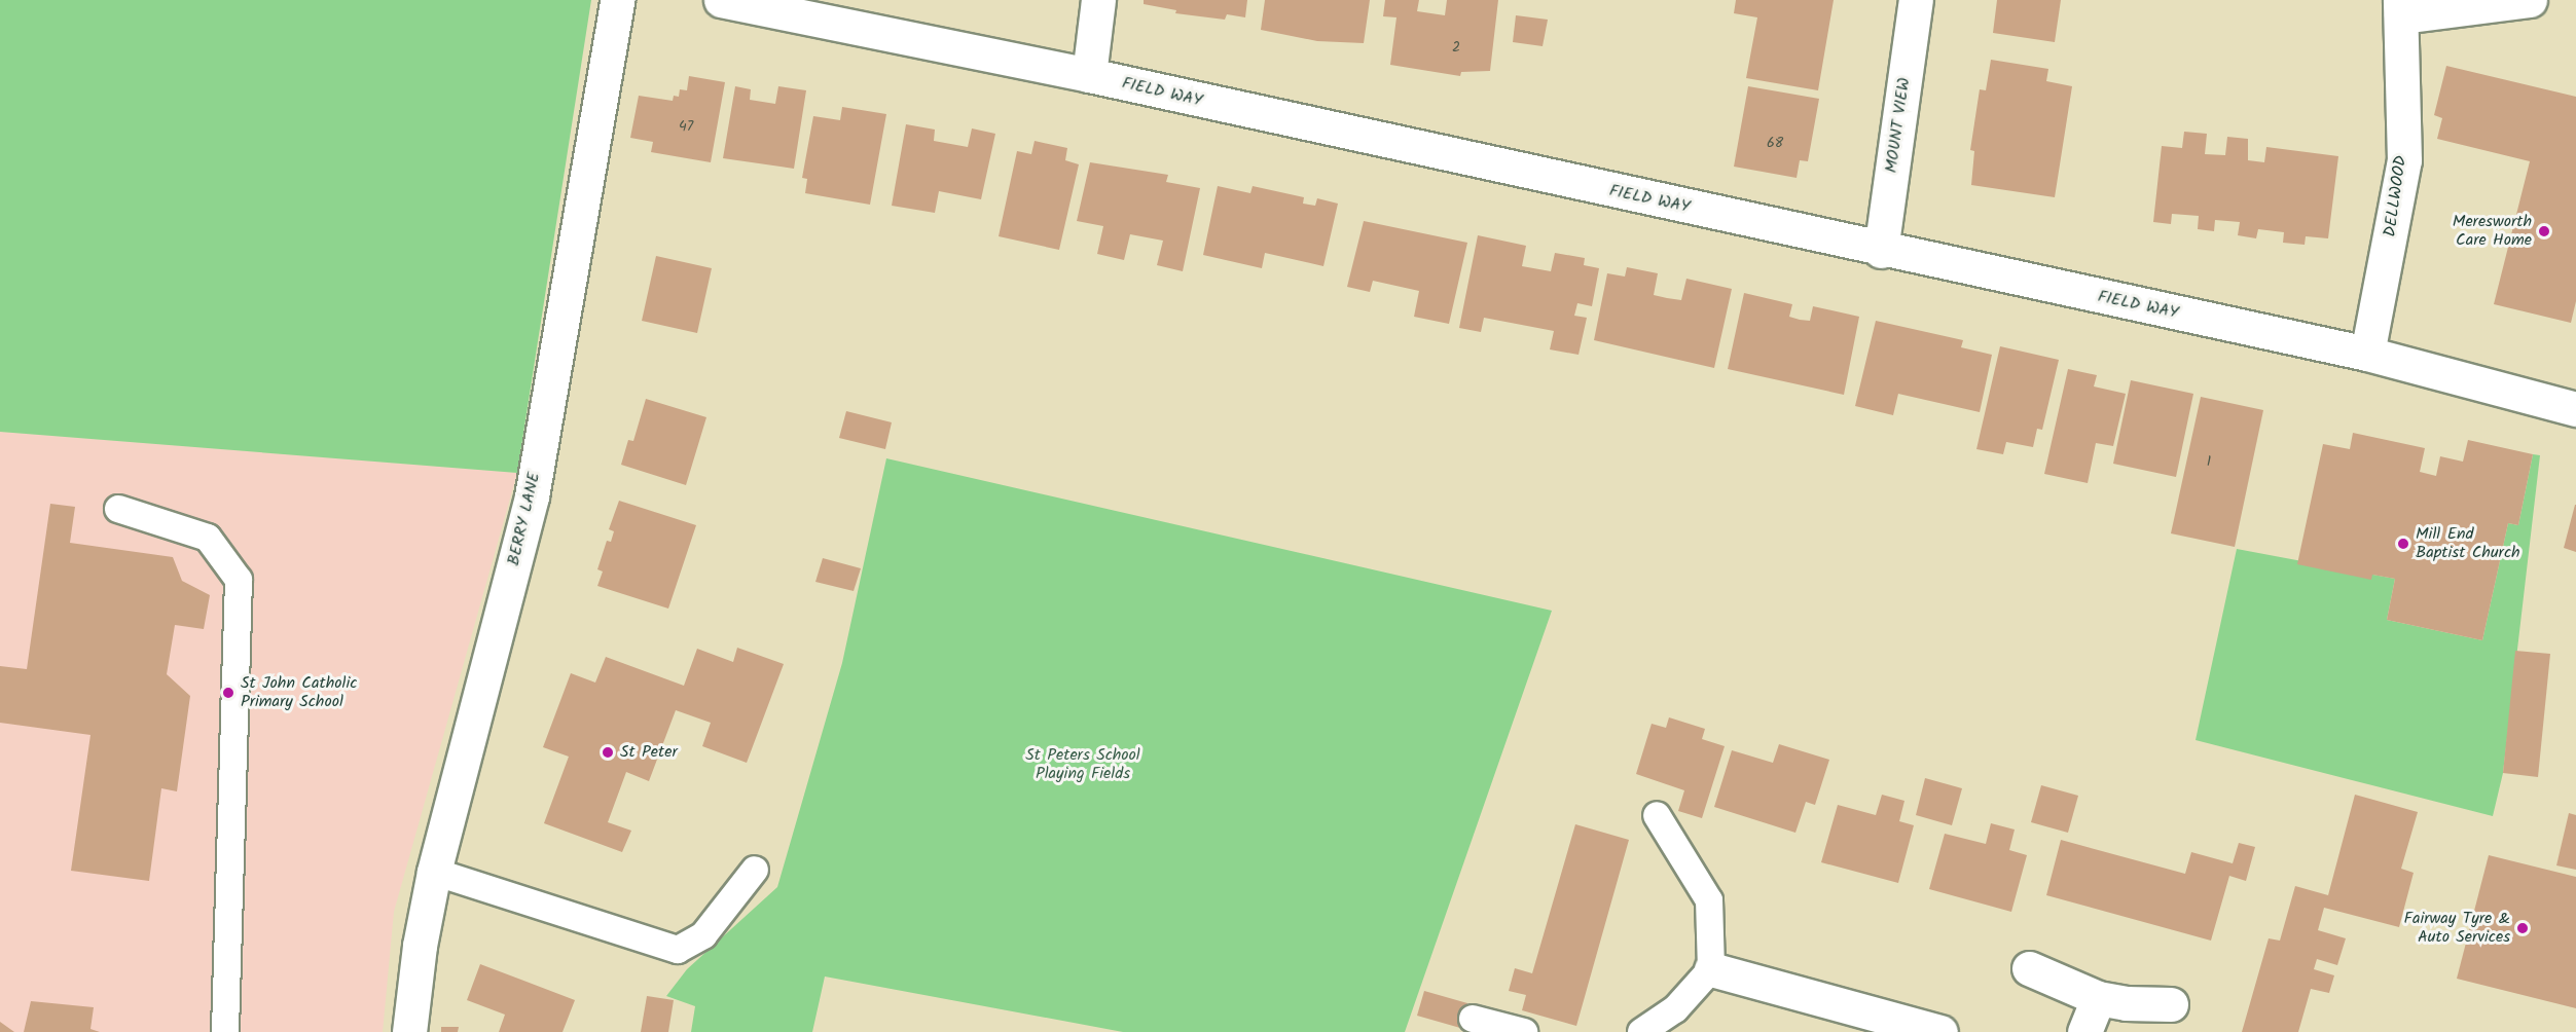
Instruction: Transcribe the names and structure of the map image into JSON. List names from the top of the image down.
{
  "streets": {
    "street": [
      "FIELD WAY",
      "MOUNT VIEW",
      "DELLWOOD",
      "BERRY LANE"
    ]
  },
  "crossings": [
    ["FIELD WAY", "MOUNT VIEW"],
    ["FIELD WAY", "DELLWOOD"]
  ],
  "parks": ["St Peters School Playing Fields"],
  "places": [
    "Meresworth Care Home",
    "Mill End Baptist Church",
    "St John Catholic Primary School",
    "St Peter",
    "Fairway Tyre & Auto Services"
  ],
  "house_numbers": [
    "2",
    "47",
    "68",
    "1"
  ]
}
